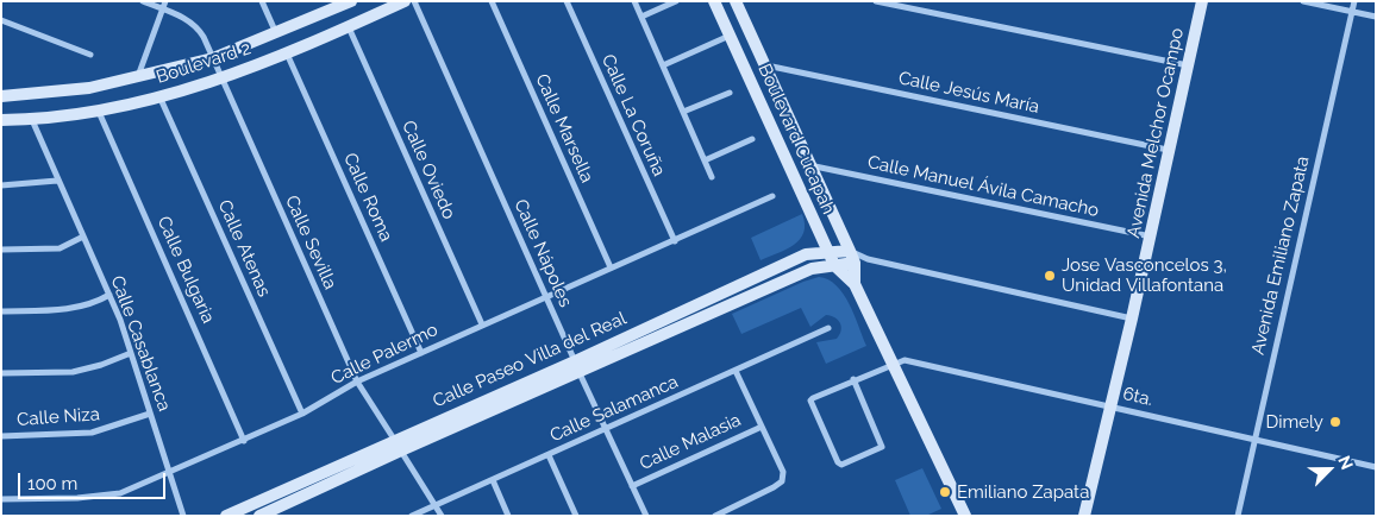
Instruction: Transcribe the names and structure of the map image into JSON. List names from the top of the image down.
{
  "streets": {
    "main road": [
      "Boulevard 2",
      "Avenida Melchor Ocampo",
      "Boulevard Cucapah",
      "Calle Paseo Villa del Real"
    ],
    "street": [
      "Calle Jesús María",
      "Calle La Coruña",
      "Calle Marsella",
      "Calle Oviedo",
      "Calle Manuel Ávila Camacho",
      "Calle Roma",
      "Calle Sevilla",
      "Calle Atenas",
      "Calle Nápoles",
      "Avenida Emiliano Zapata",
      "Calle Bulgaria",
      "Calle Casablanca",
      "Calle Palermo",
      "6ta.",
      "Calle Salamanca",
      "Calle Niza",
      "Calle Malasia"
    ]
  },
  "crossings": [
    ["Boulevard 2", "Calle Oviedo"],
    ["Boulevard 2", "Calle Roma"],
    ["Boulevard 2", "Calle Sevilla"],
    ["Boulevard 2", "Calle Atenas"],
    ["Boulevard 2", "Calle Bulgaria"],
    ["Boulevard 2", "Calle Casablanca"],
    ["Calle Jesús María", "Avenida Melchor Ocampo"],
    ["Calle Jesús María", "Boulevard Cucapah"],
    ["Calle La Coruña", "Calle Palermo"],
    ["Calle Marsella", "Calle Palermo"],
    ["Avenida Melchor Ocampo", "Calle Manuel Ávila Camacho"],
    ["Avenida Melchor Ocampo", "6ta."],
    ["Boulevard Cucapah", "Calle Manuel Ávila Camacho"],
    ["Boulevard Cucapah", "Calle Paseo Villa del Real"],
    ["Boulevard Cucapah", "6ta."],
    ["Calle Oviedo", "Calle Palermo"],
    ["Calle Roma", "Calle Palermo"],
    ["Calle Sevilla", "Calle Palermo"],
    ["Calle Sevilla", "Calle Paseo Villa del Real"],
    ["Calle Sevilla", "Calle Salamanca"],
    ["Calle Atenas", "Calle Palermo"],
    ["Calle Nápoles", "Calle Palermo"],
    ["Calle Nápoles", "Calle Paseo Villa del Real"],
    ["Calle Nápoles", "Calle Salamanca"],
    ["Calle Nápoles", "Calle Malasia"],
    ["Avenida Emiliano Zapata", "6ta."],
    ["Calle Bulgaria", "Calle Palermo"],
    ["Calle Casablanca", "Calle Palermo"],
    ["Calle Casablanca", "Calle Niza"]
  ],
  "places": ["Jose Vasconcelos 3, Unidad Villafontana", "Dimely", "Emiliano Zapata"],
  "scale_bar": "100 m",
  "north": "top right"
}
